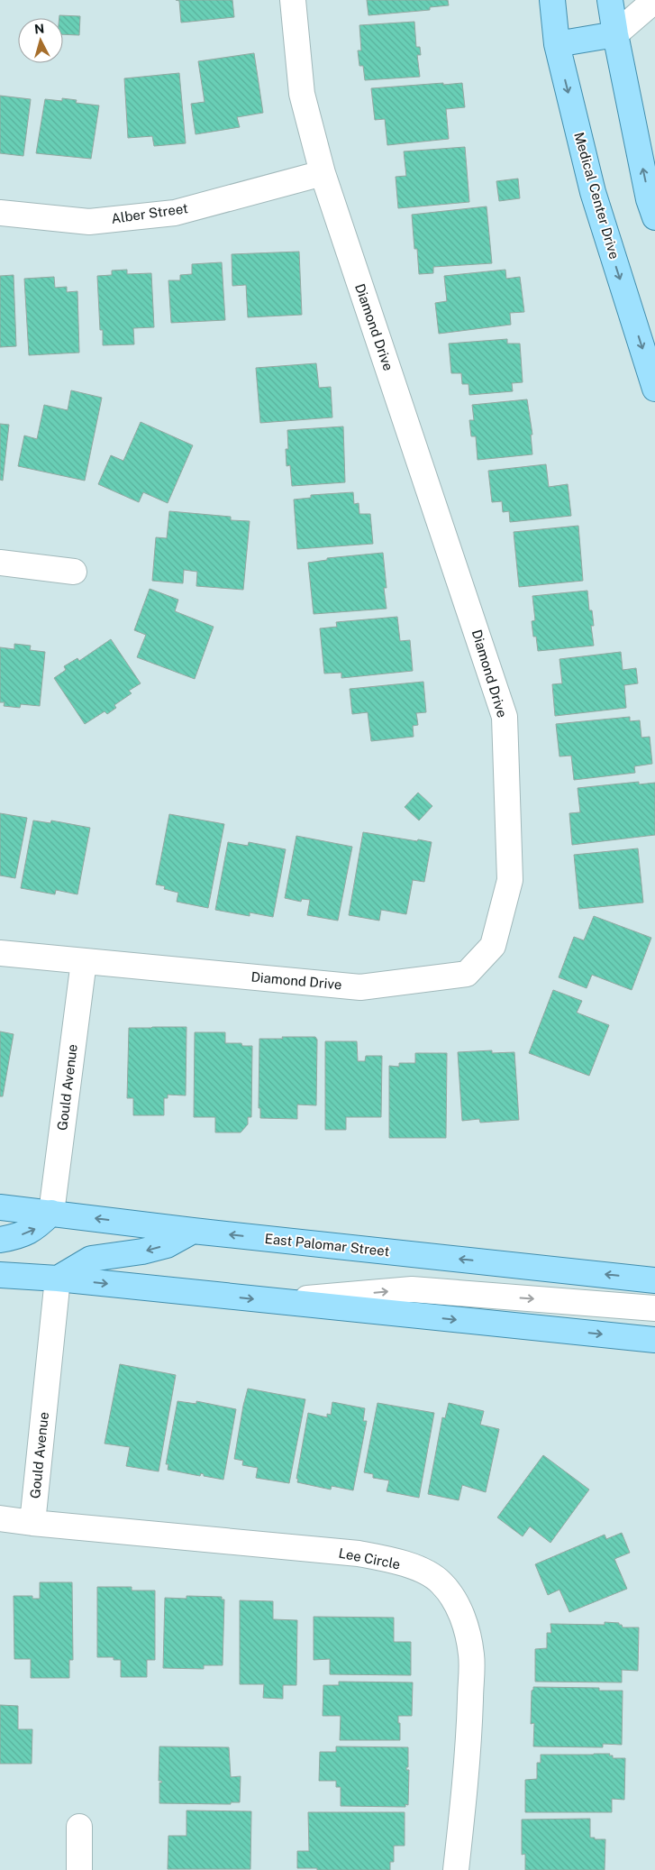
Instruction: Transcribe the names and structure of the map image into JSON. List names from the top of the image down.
{
  "streets": {
    "main road": ["Medical Center Drive", "East Palomar Street"],
    "street": [
      "Alber Street",
      "Diamond Drive",
      "Gould Avenue",
      "Lee Circle"
    ]
  },
  "crossings": [
    ["Alber Street", "Diamond Drive"],
    ["Diamond Drive", "Gould Avenue"],
    ["Gould Avenue", "East Palomar Street"],
    ["Gould Avenue", "Lee Circle"]
  ],
  "north": "top"
}
